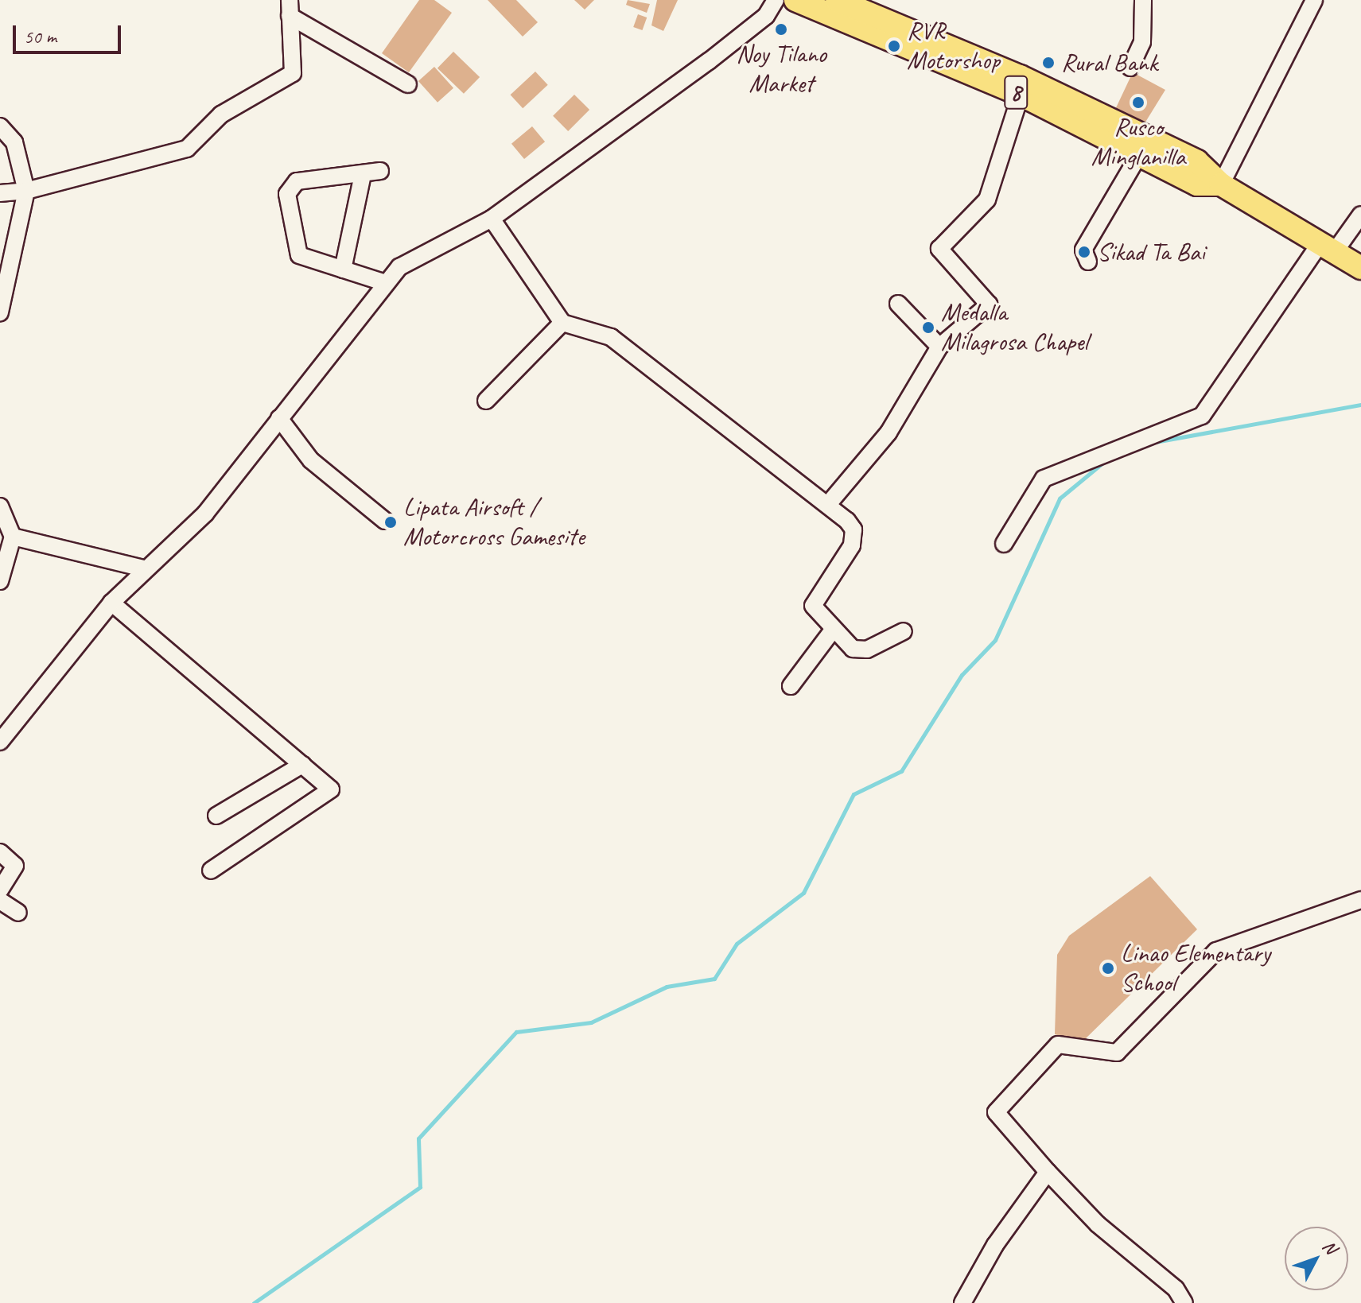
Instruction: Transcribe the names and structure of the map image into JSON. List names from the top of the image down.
{
  "streets": {
    "highway": ["8"]
  },
  "places": [
    "Noy Tilano Market",
    "RVR Motorshop",
    "Rural Bank",
    "Rusco Minglanilla",
    "Sikad Ta Bai",
    "Medalla Milagrosa Chapel",
    "Lipata Airsoft / Motorcross Gamesite",
    "Linao Elementary School"
  ],
  "scale_bar": "50 m",
  "north": "top right"
}
